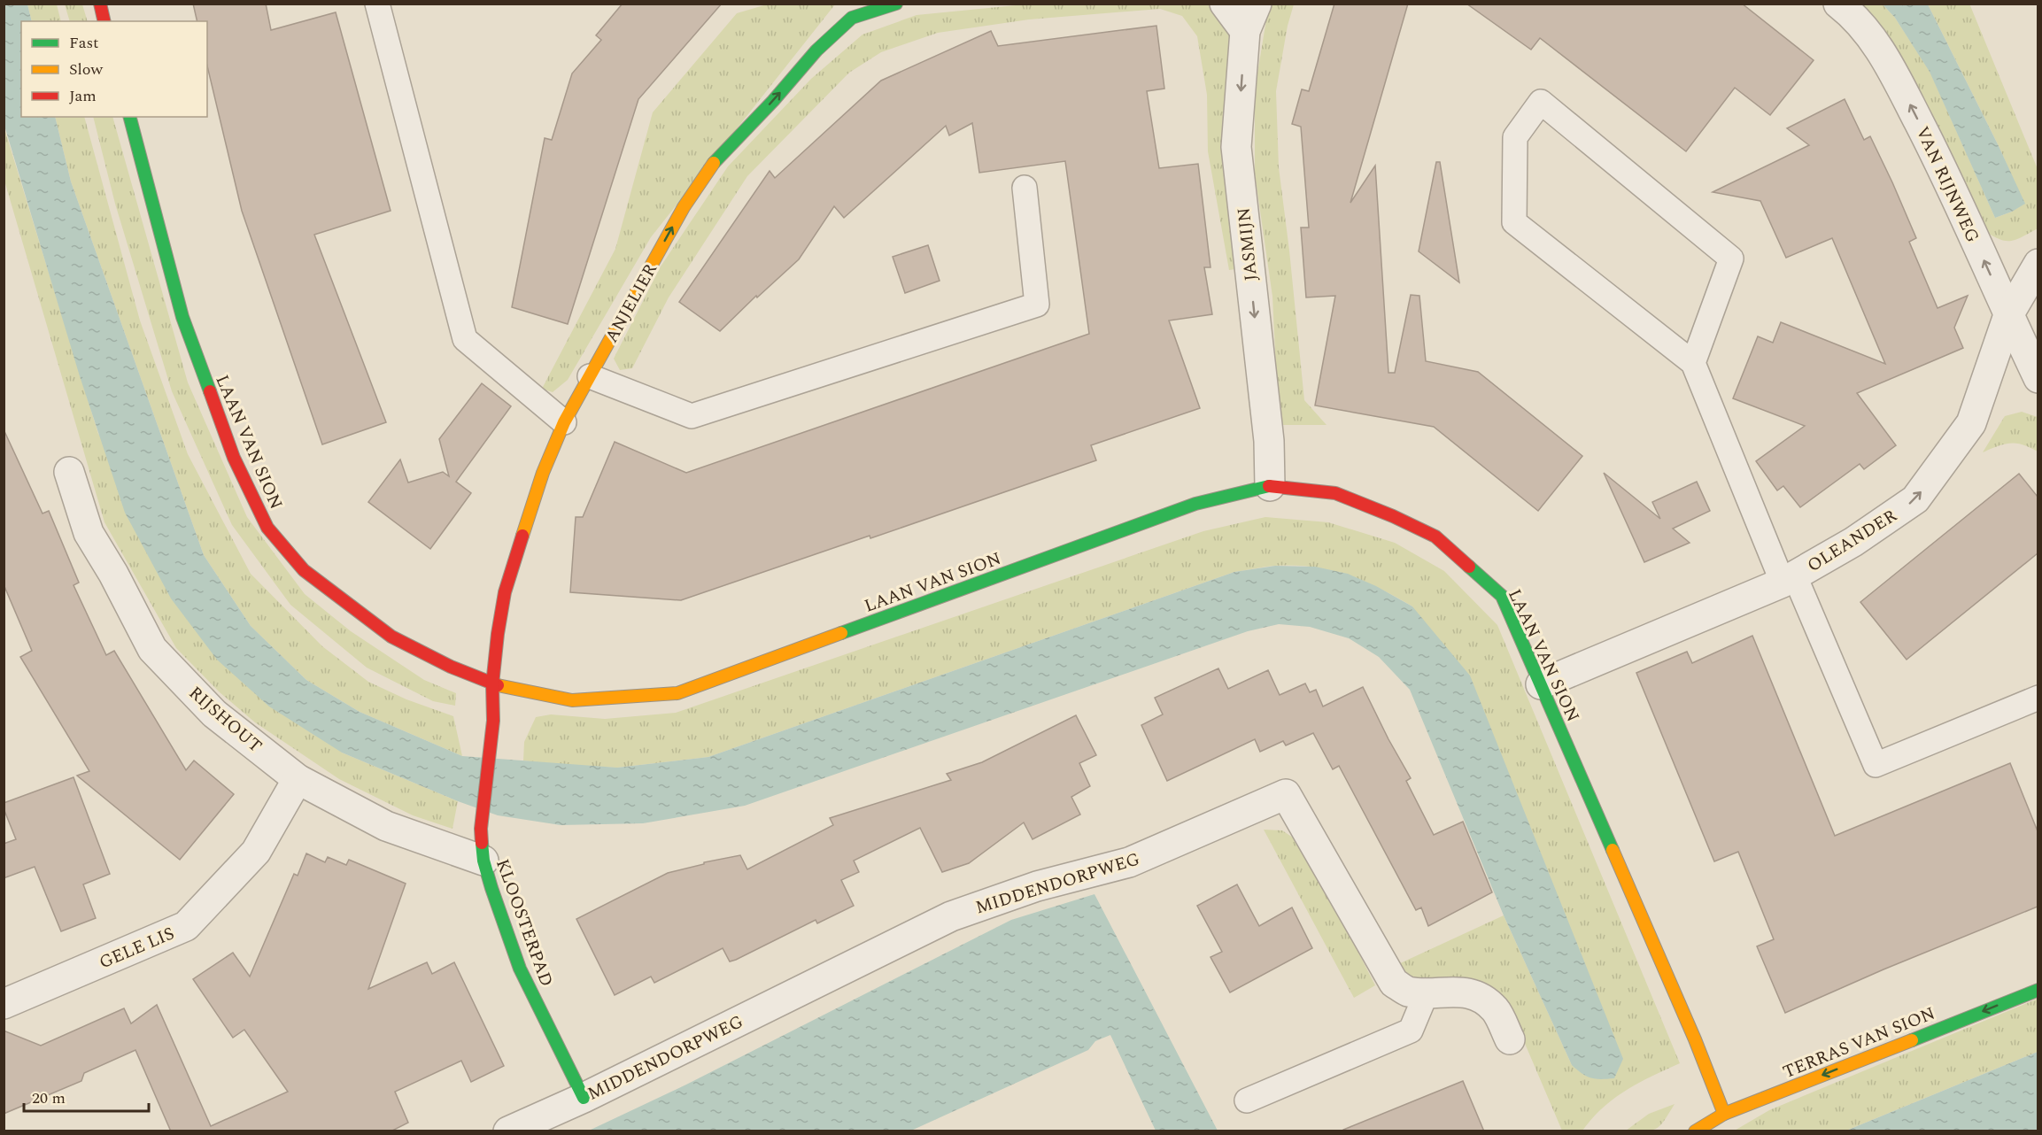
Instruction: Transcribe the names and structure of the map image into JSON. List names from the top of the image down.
{
  "streets": {
    "street": [
      "VAN RIJNWEG",
      "JASMIJN",
      "ANJELIER",
      "LAAN VAN SION",
      "OLEANDER",
      "RIJSHOUT",
      "MIDDENDORPWEG",
      "KLOOSTERPAD",
      "GELE LIS",
      "TERRAS VAN SION"
    ]
  },
  "crossings": [
    ["VAN RIJNWEG", "OLEANDER"],
    ["JASMIJN", "LAAN VAN SION"],
    ["ANJELIER", "LAAN VAN SION"],
    ["ANJELIER", "KLOOSTERPAD"],
    ["LAAN VAN SION", "OLEANDER"],
    ["LAAN VAN SION", "KLOOSTERPAD"],
    ["LAAN VAN SION", "TERRAS VAN SION"],
    ["RIJSHOUT", "KLOOSTERPAD"],
    ["RIJSHOUT", "GELE LIS"],
    ["MIDDENDORPWEG", "KLOOSTERPAD"]
  ],
  "one_way": [
    "VAN RIJNWEG",
    "JASMIJN",
    "ANJELIER",
    "OLEANDER",
    "TERRAS VAN SION"
  ],
  "legend": ["Fast", "Slow", "Jam"],
  "scale_bar": "20 m"
}
